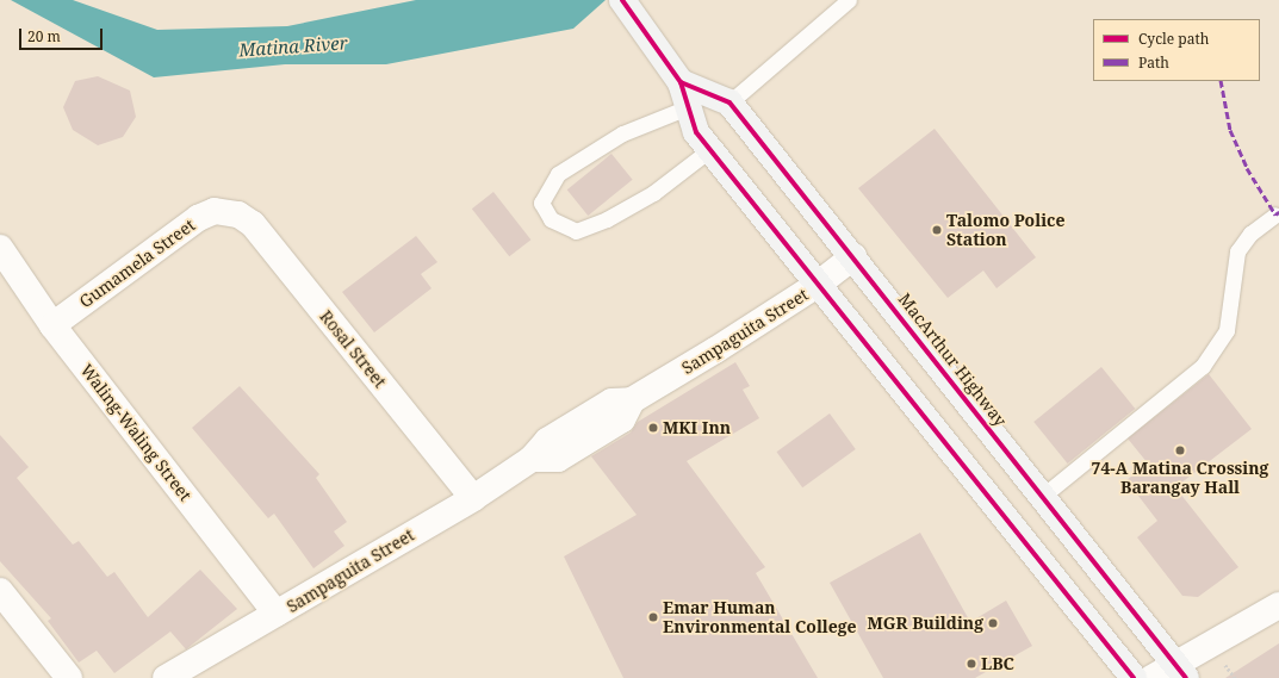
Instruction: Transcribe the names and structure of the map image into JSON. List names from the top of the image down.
{
  "streets": {
    "main road": ["MacArthur Highway"],
    "street": [
      "Gumamela Street",
      "Sampaguita Street",
      "Rosal Street",
      "Waling-Waling Street"
    ]
  },
  "crossings": [
    ["Gumamela Street", "Rosal Street"],
    ["Gumamela Street", "Waling-Waling Street"],
    ["Sampaguita Street", "Rosal Street"],
    ["Sampaguita Street", "MacArthur Highway"],
    ["Sampaguita Street", "Waling-Waling Street"]
  ],
  "water": ["Matina River"],
  "places": [
    "Talomo Police Station",
    "MKI Inn",
    "74-A Matina Crossing Barangay Hall",
    "Emar Human Environmental College",
    "MGR Building",
    "LBC"
  ],
  "legend": ["Cycle path", "Path"],
  "scale_bar": "20 m"
}
